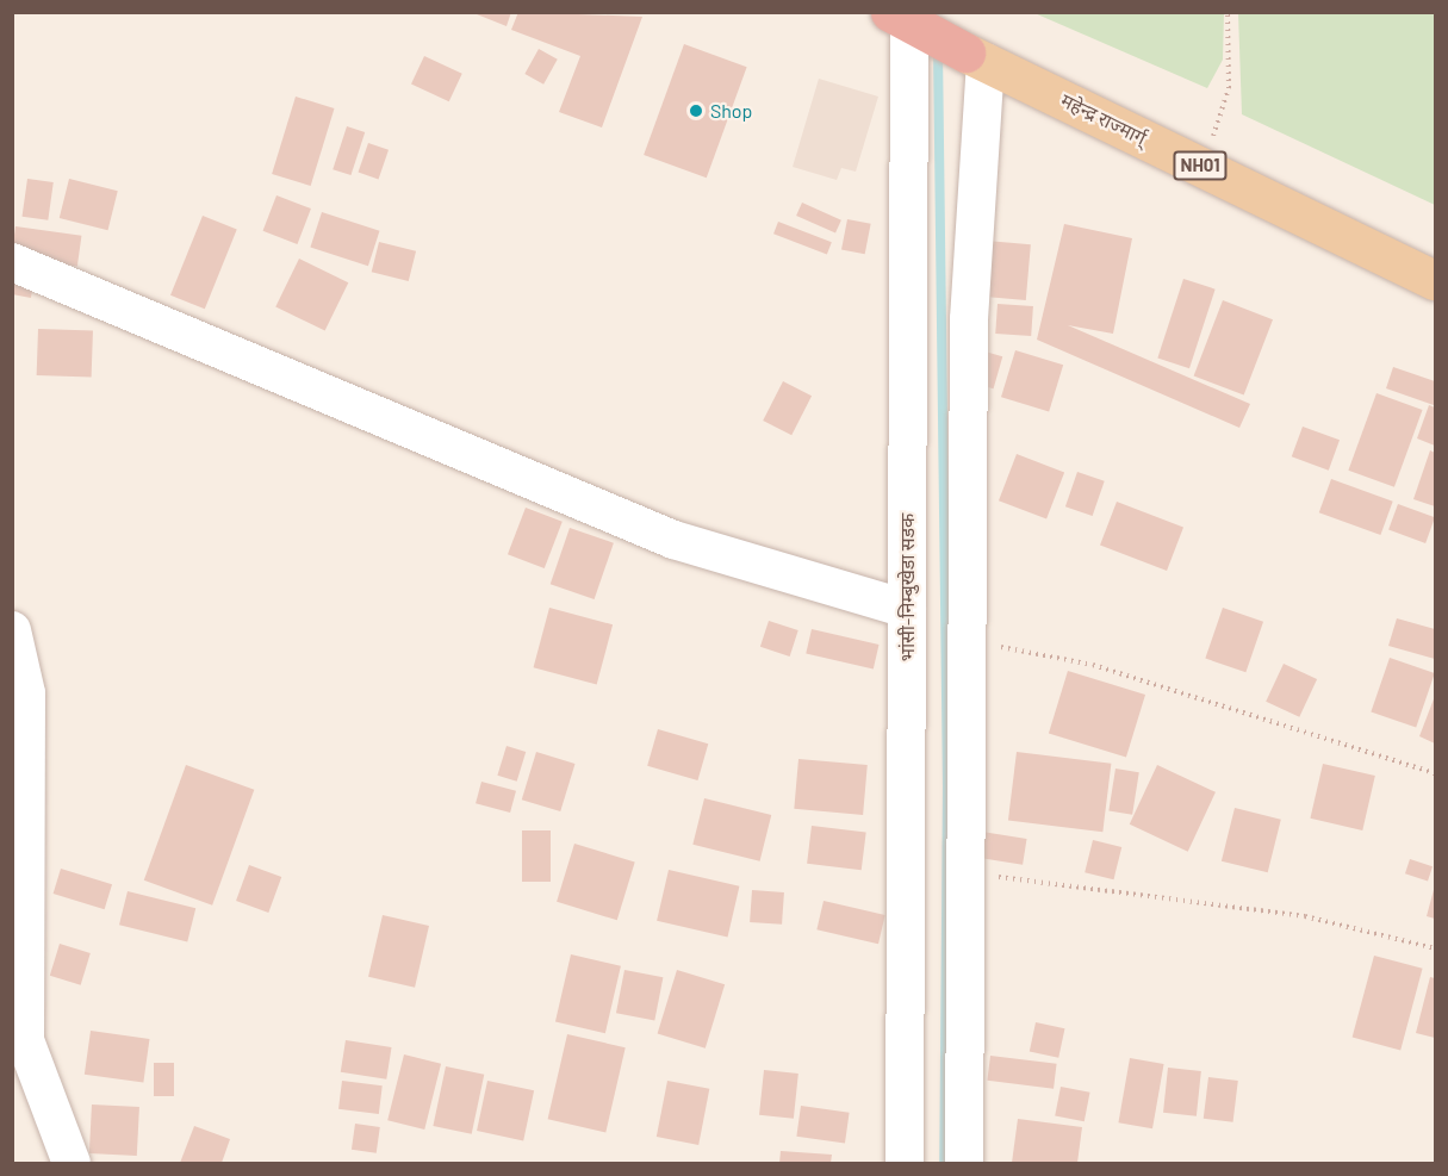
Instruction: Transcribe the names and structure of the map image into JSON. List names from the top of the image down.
{
  "streets": {
    "highway": ["महेन्द्र राज्मार्ग्", "NH01"],
    "street": ["भांसी-निम्बुखेडा सडक"]
  },
  "crossings": [
    ["महेन्द्र राज्मार्ग्", "भांसी-निम्बुखेडा सडक"]
  ],
  "places": ["Shop"]
}
